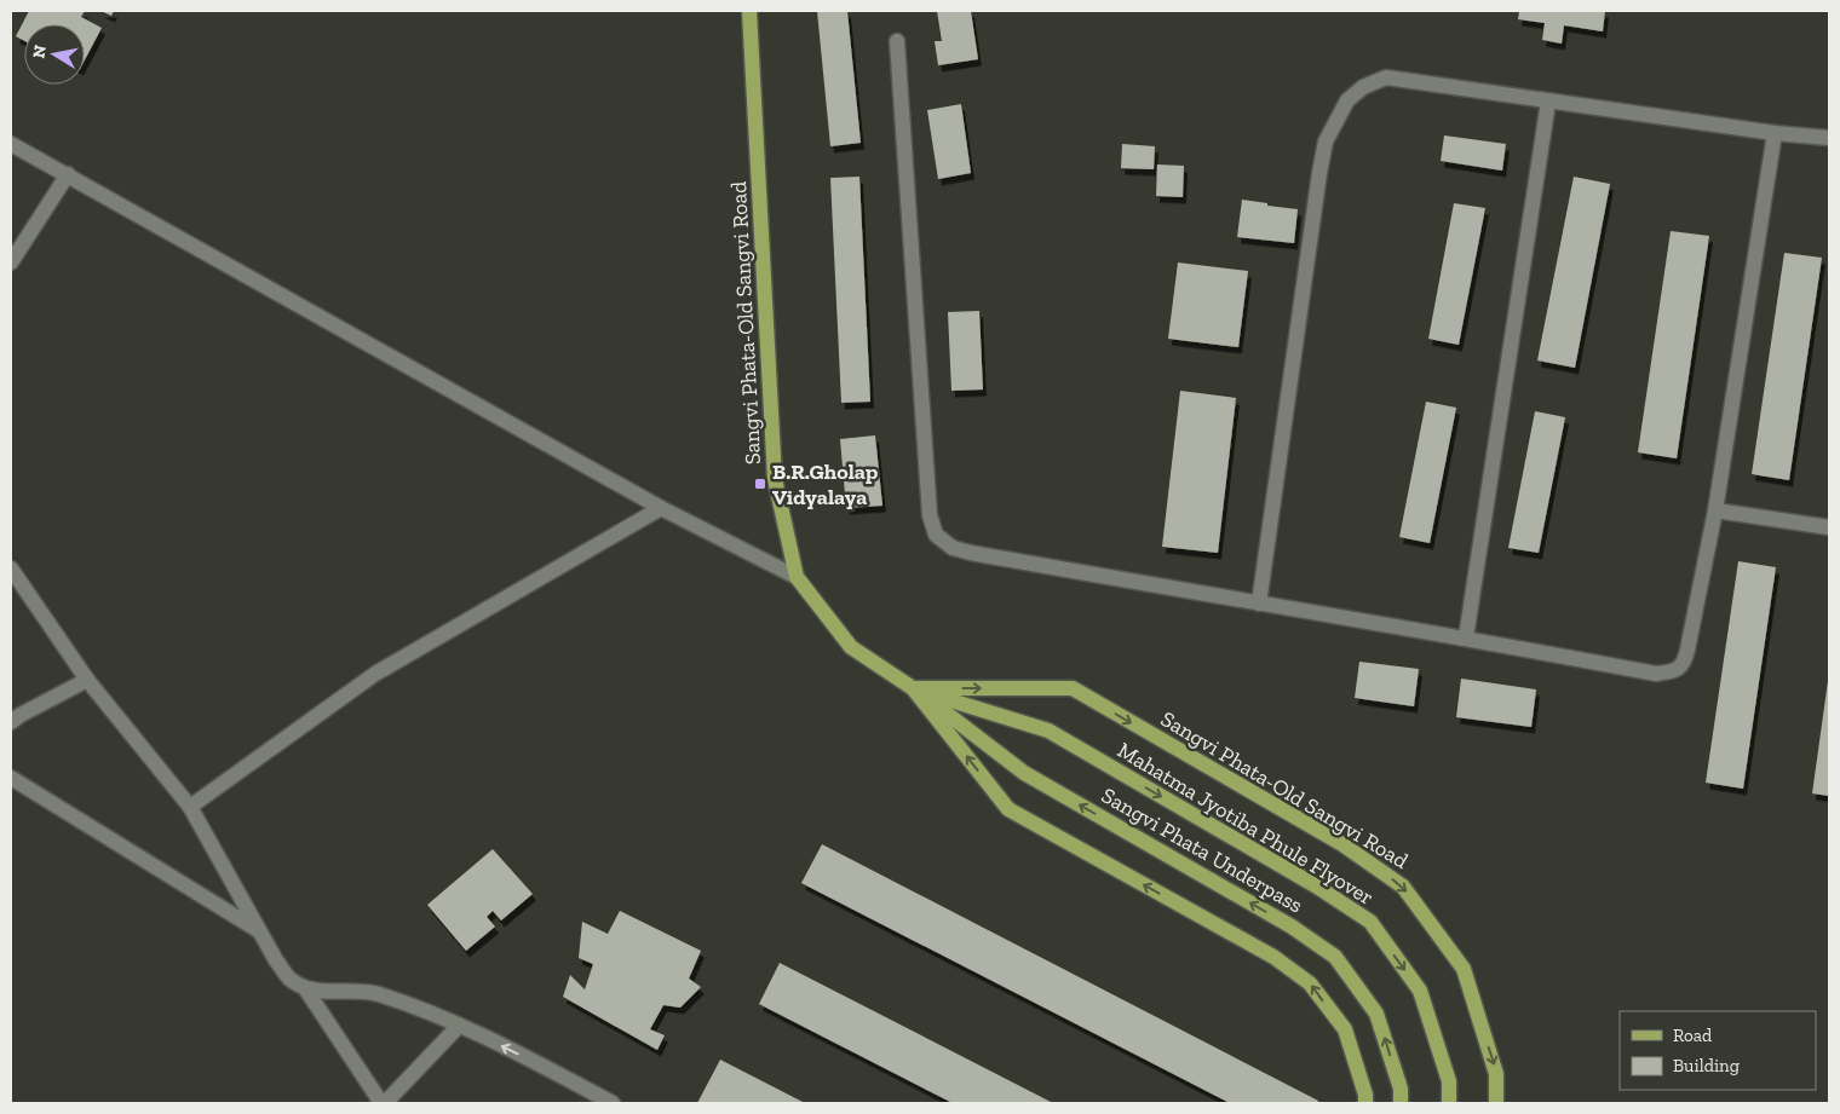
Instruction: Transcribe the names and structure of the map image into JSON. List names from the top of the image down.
{
  "streets": {
    "main road": ["Sangvi Phata-Old Sangvi Road", "Mahatma Jyotiba Phule Flyover", "Sangvi Phata Underpass"]
  },
  "crossings": [
    ["Sangvi Phata-Old Sangvi Road", "Mahatma Jyotiba Phule Flyover"],
    ["Sangvi Phata-Old Sangvi Road", "Sangvi Phata Underpass"],
    ["Mahatma Jyotiba Phule Flyover", "Sangvi Phata Underpass"]
  ],
  "one_way": ["Mahatma Jyotiba Phule Flyover", "Sangvi Phata Underpass"],
  "places": {
    "transit": ["B.R.Gholap Vidyalaya"]
  },
  "legend": ["Road", "Building"],
  "north": "left"
}
